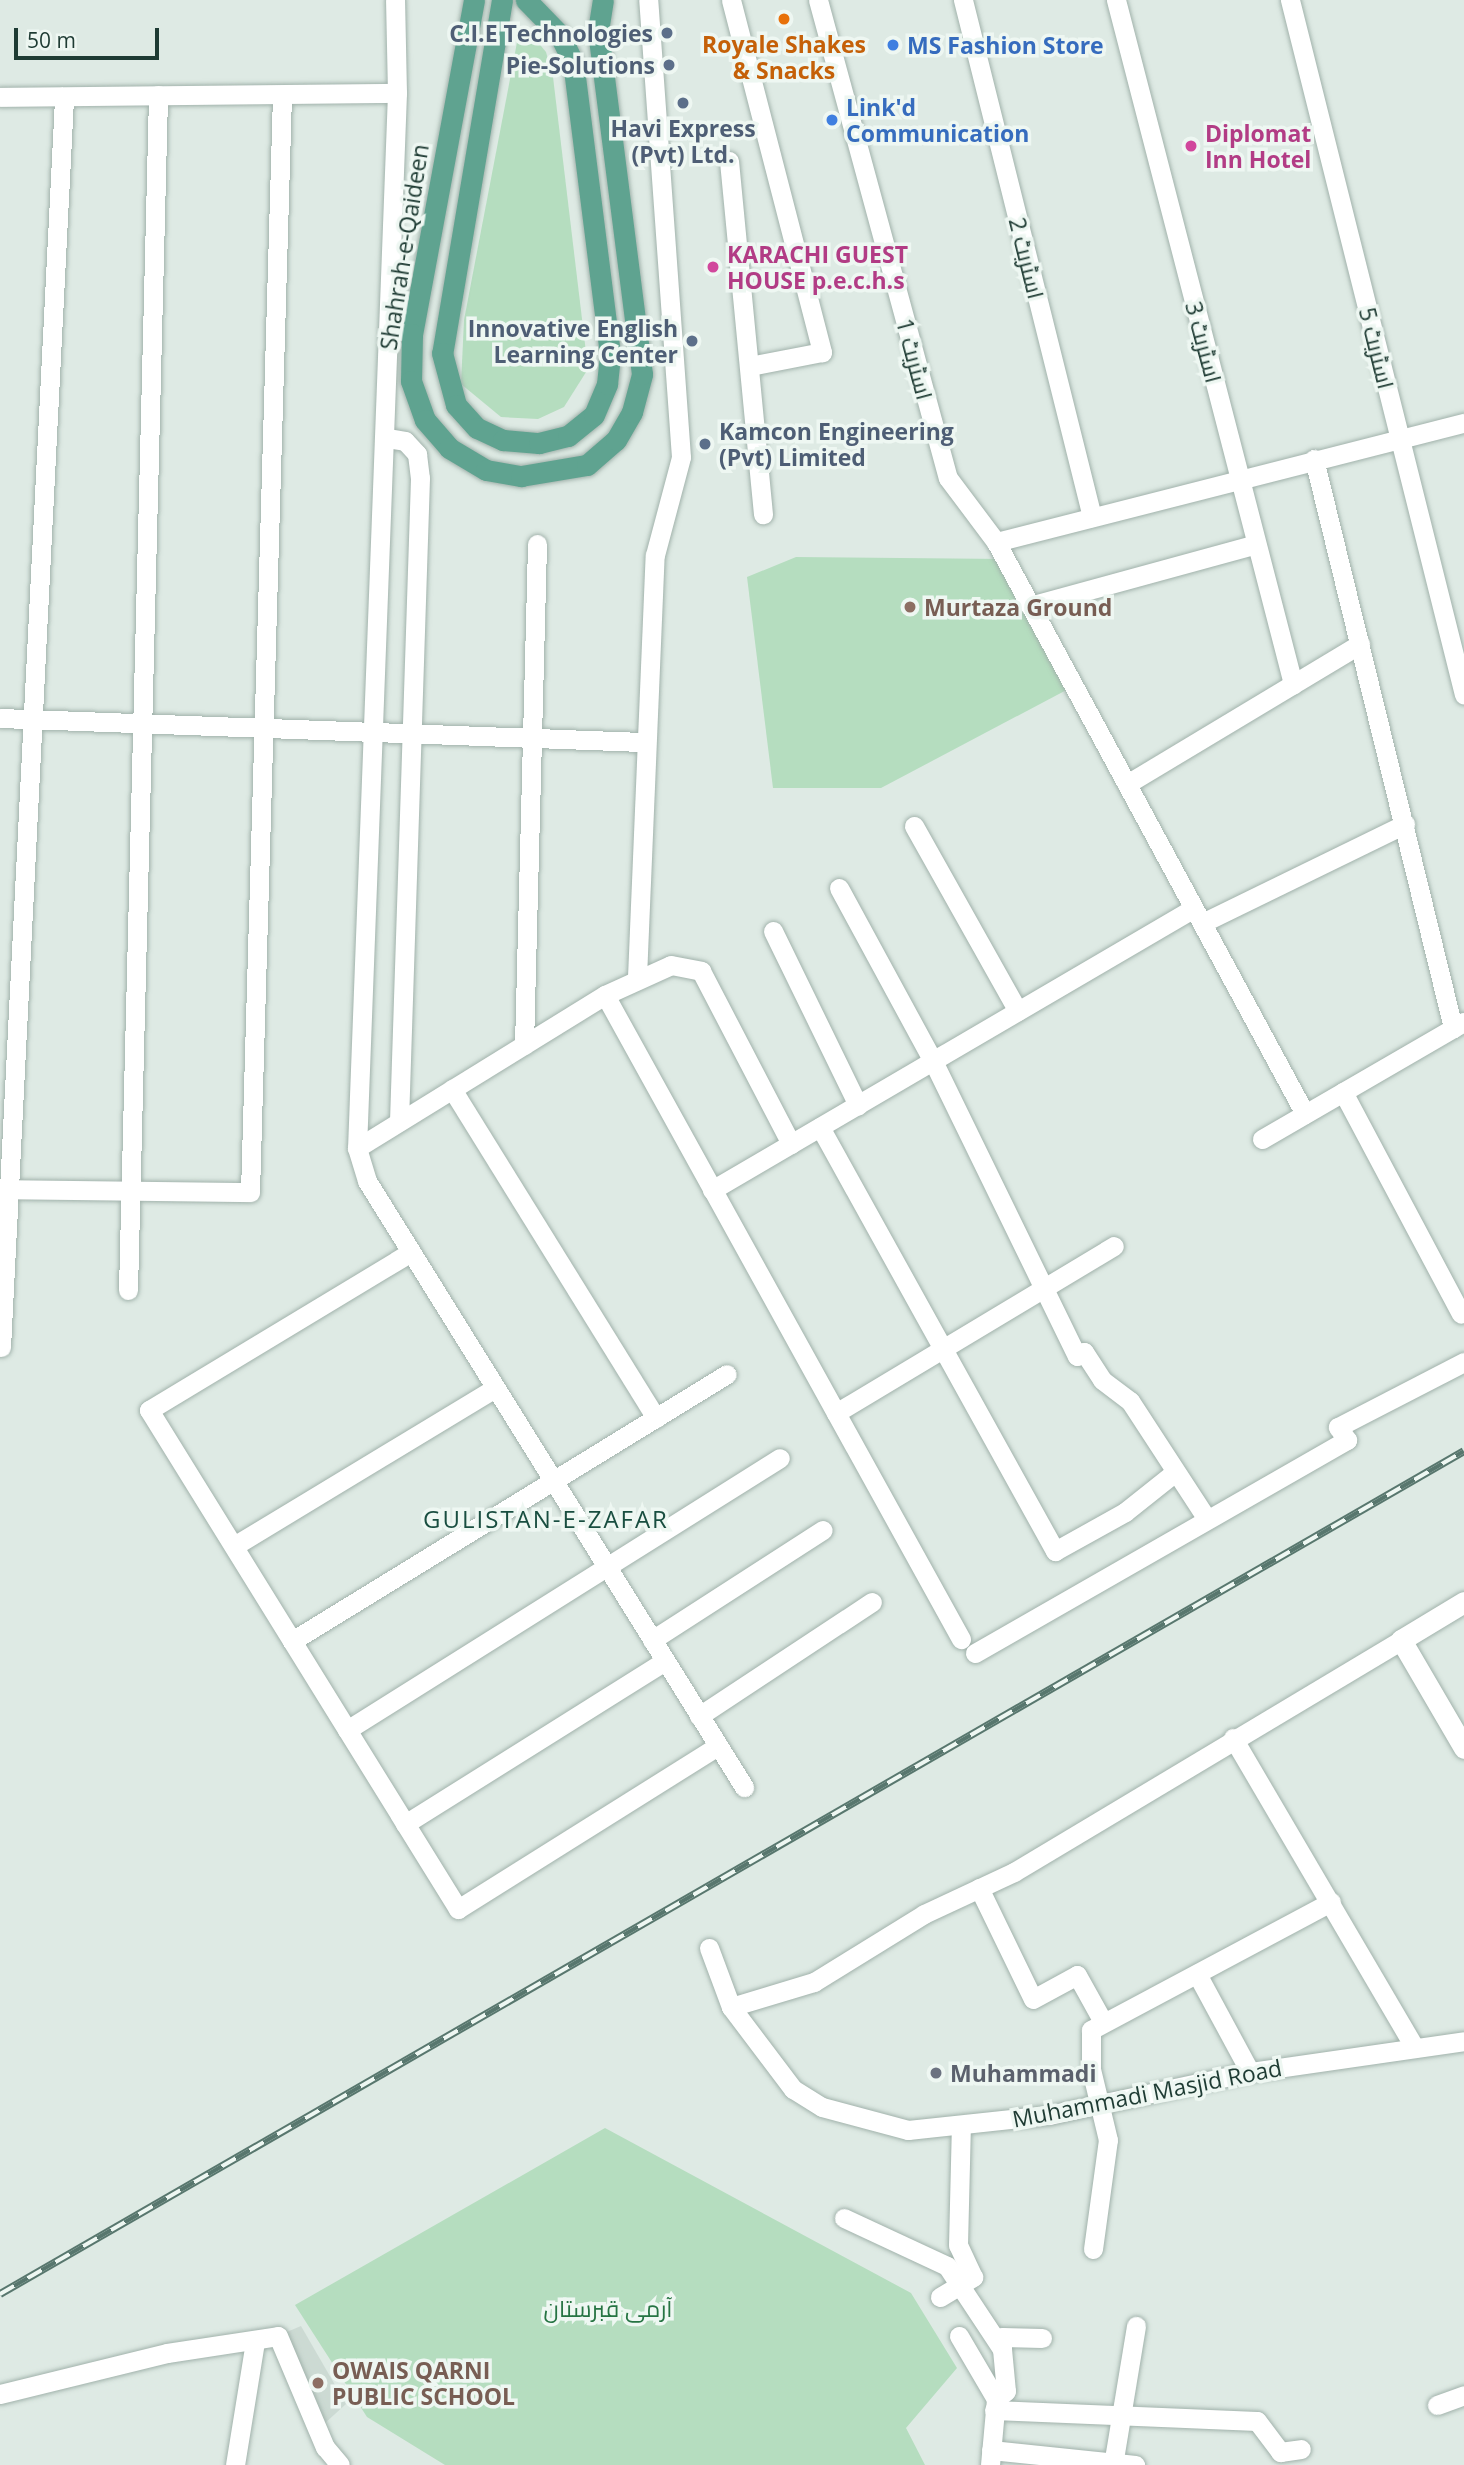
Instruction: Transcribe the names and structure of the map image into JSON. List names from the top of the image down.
{
  "streets": {
    "main road": ["Shahrah-e-Qaideen"],
    "street": [
      "اسٹریٹ 2",
      "اسٹریٹ 3",
      "اسٹریٹ 5",
      "اسٹریٹ 1",
      "Muhammadi Masjid Road"
    ]
  },
  "districts": ["GULISTAN-E-ZAFAR"],
  "parks": ["آرمی قبرستان"],
  "places": [
    "Royale Shakes & Snacks",
    "C.I.E Technologies",
    "MS Fashion Store",
    "Pie-Solutions",
    "Havi Express (Pvt) Ltd.",
    "Link'd Communication",
    "Diplomat Inn Hotel",
    "KARACHI GUEST HOUSE p.e.c.h.s",
    "Innovative English Learning Center",
    "Kamcon Engineering (Pvt) Limited",
    "Murtaza Ground",
    "Muhammadi",
    "OWAIS QARNI PUBLIC SCHOOL"
  ],
  "scale_bar": "50 m"
}
